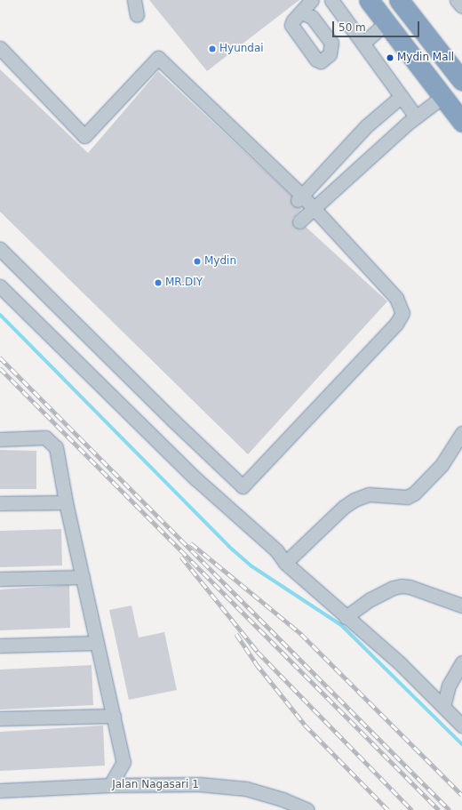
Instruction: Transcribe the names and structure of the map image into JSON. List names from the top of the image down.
{
  "streets": {
    "street": ["Jalan Nagasari 1"]
  },
  "places": [
    "Hyundai",
    "Mydin Mall",
    "Mydin",
    "MR.DIY"
  ],
  "scale_bar": "50 m"
}
